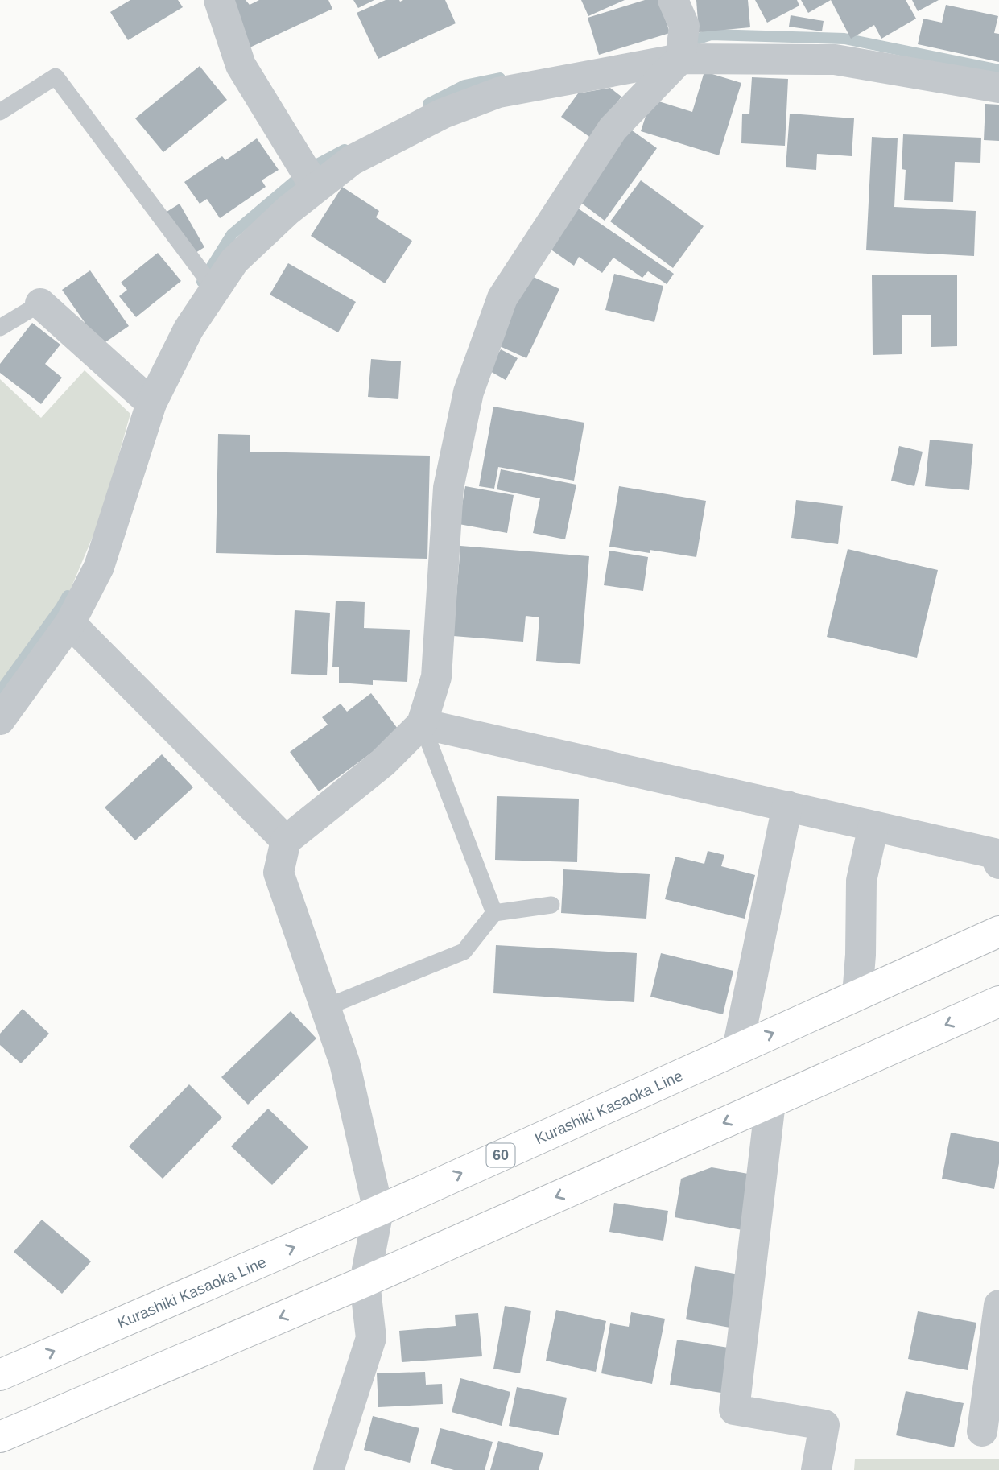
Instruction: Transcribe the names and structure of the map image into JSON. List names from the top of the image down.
{
  "streets": {
    "main road": ["Kurashiki Kasaoka Line", "60"]
  }
}
